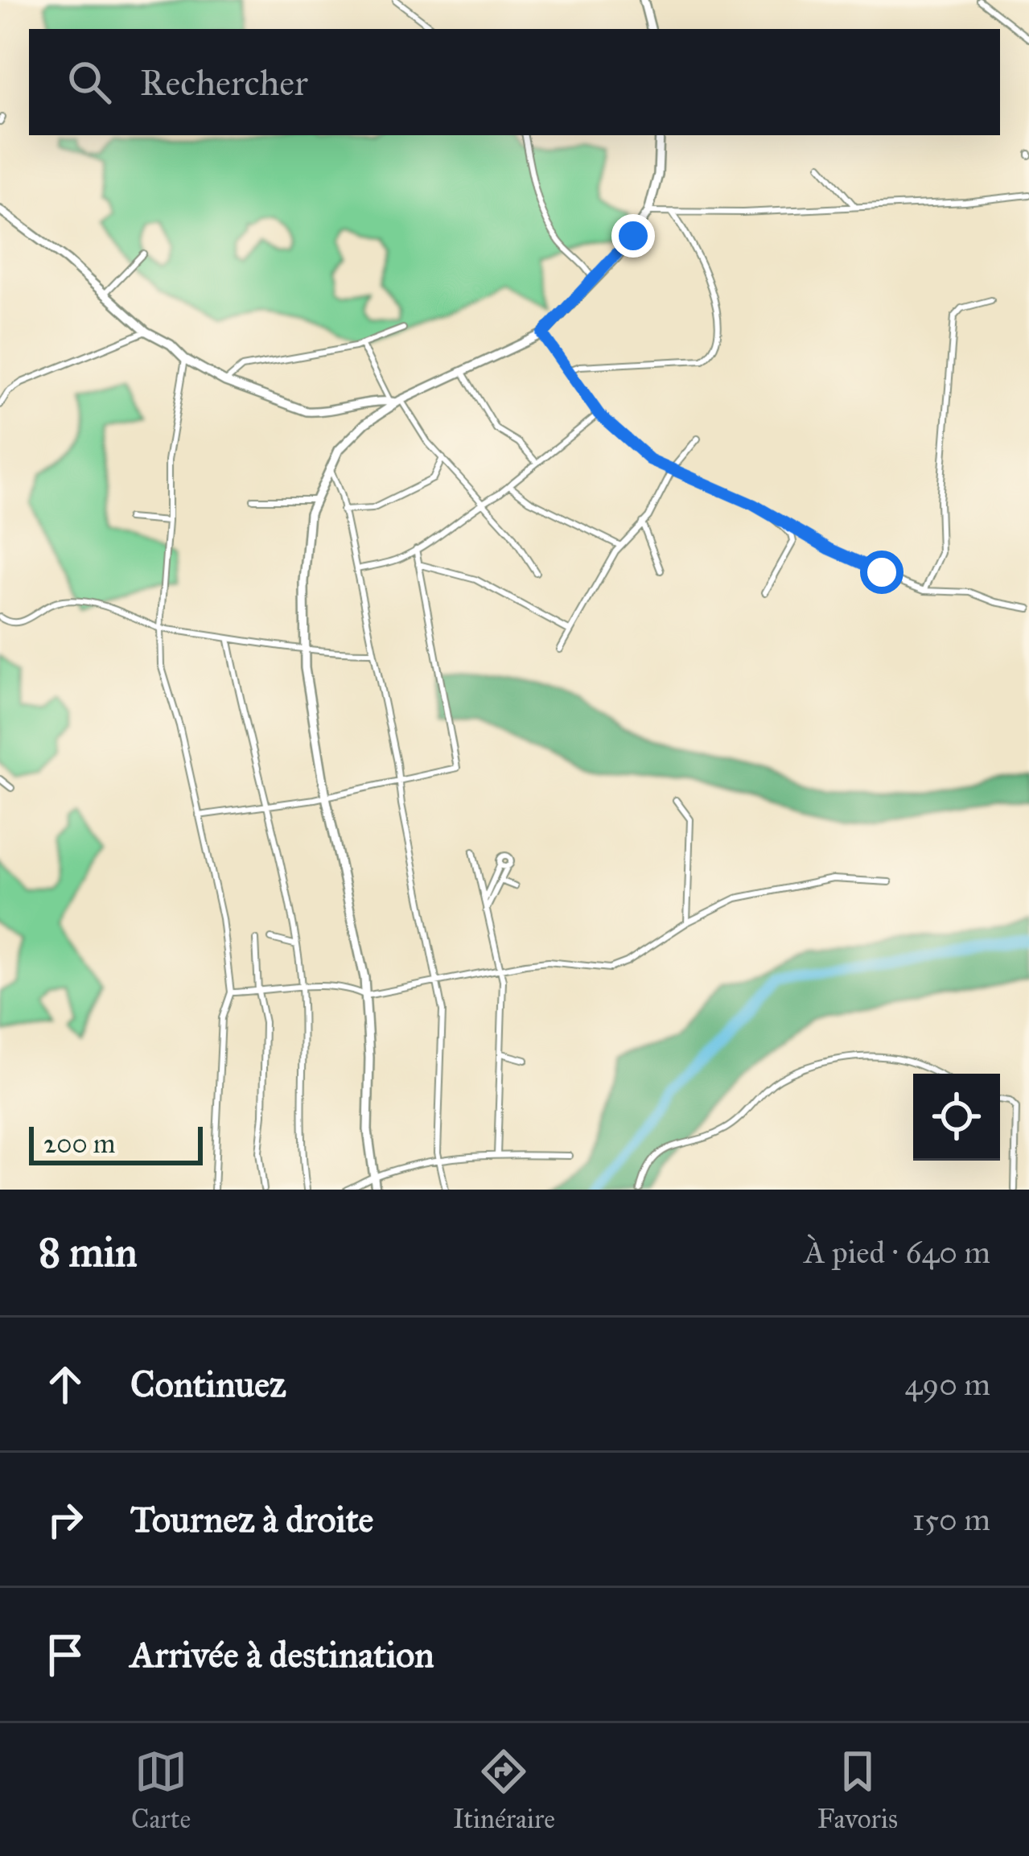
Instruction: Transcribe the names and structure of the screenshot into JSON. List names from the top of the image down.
{
  "scale_bar": "200 m",
  "page": {
    "search": "Rechercher",
    "scale": "200 m",
    "heading": ["8 min", "À pied · 640 m"],
    "list": [
      ["Continuez", "490 m"],
      ["Tournez à droite", "150 m"],
      "Arrivée à destination"
    ],
    "nav": ["Carte", "Itinéraire", "Favoris"]
  }
}
